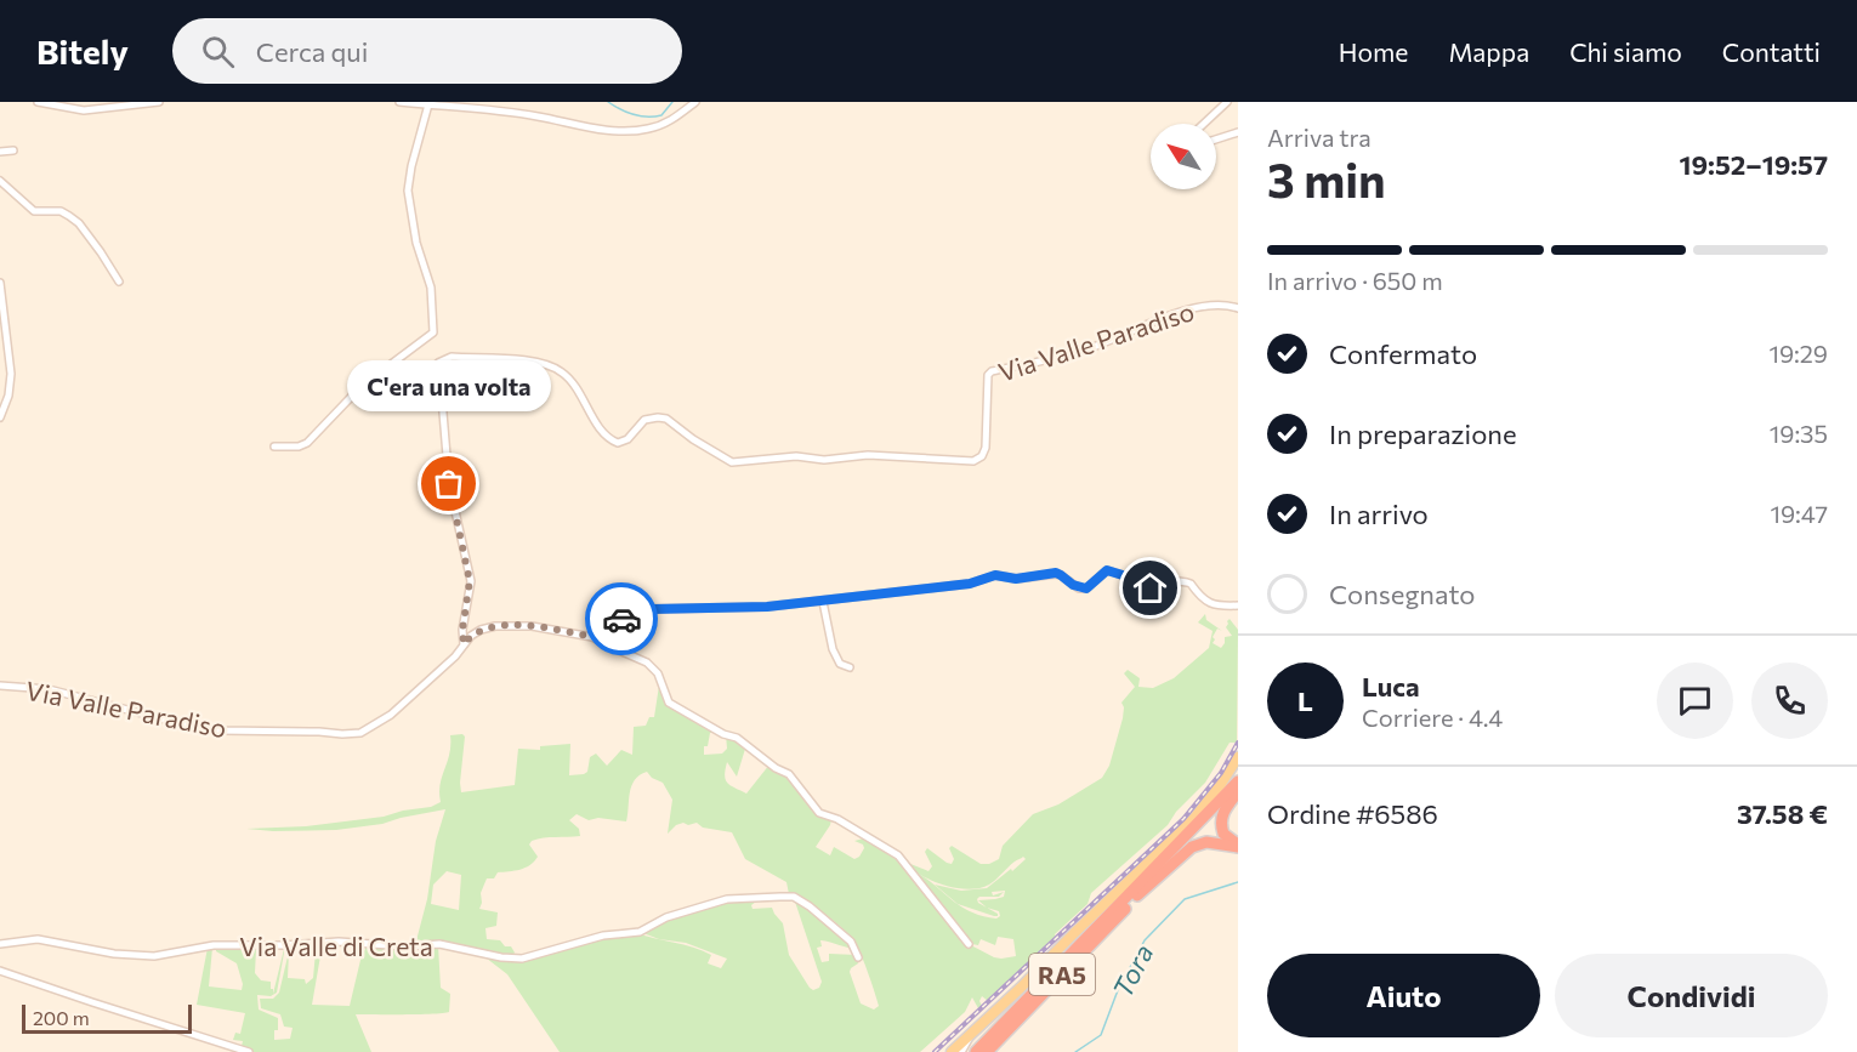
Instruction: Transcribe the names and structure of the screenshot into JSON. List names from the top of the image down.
{
  "streets": {
    "highway": ["RA5"],
    "street": ["Via Valle Paradiso", "Via Valle di Creta"]
  },
  "water": ["Tora"],
  "places": ["C'era una volta"],
  "scale_bar": "200 m",
  "north": "top left",
  "page": {
    "header": "Bitely",
    "search": "Cerca qui",
    "nav": [
      "Home",
      "Mappa",
      "Chi siamo",
      "Contatti"
    ],
    "heading": ["3 min", "Arriva tra", "19:52–19:57"],
    "panel": [
      "Luca",
      "Corriere · 4.4",
      "Ordine #6586",
      "37.58 €"
    ],
    "bar": "In arrivo · 650 m",
    "list": [
      ["Confermato", "19:29"],
      ["In preparazione", "19:35"],
      ["In arrivo", "19:47"],
      "Consegnato"
    ],
    "bubble": "C'era una volta",
    "round": "L",
    "buttons": ["Aiuto", "Condividi"],
    "scale": "200 m"
  }
}
